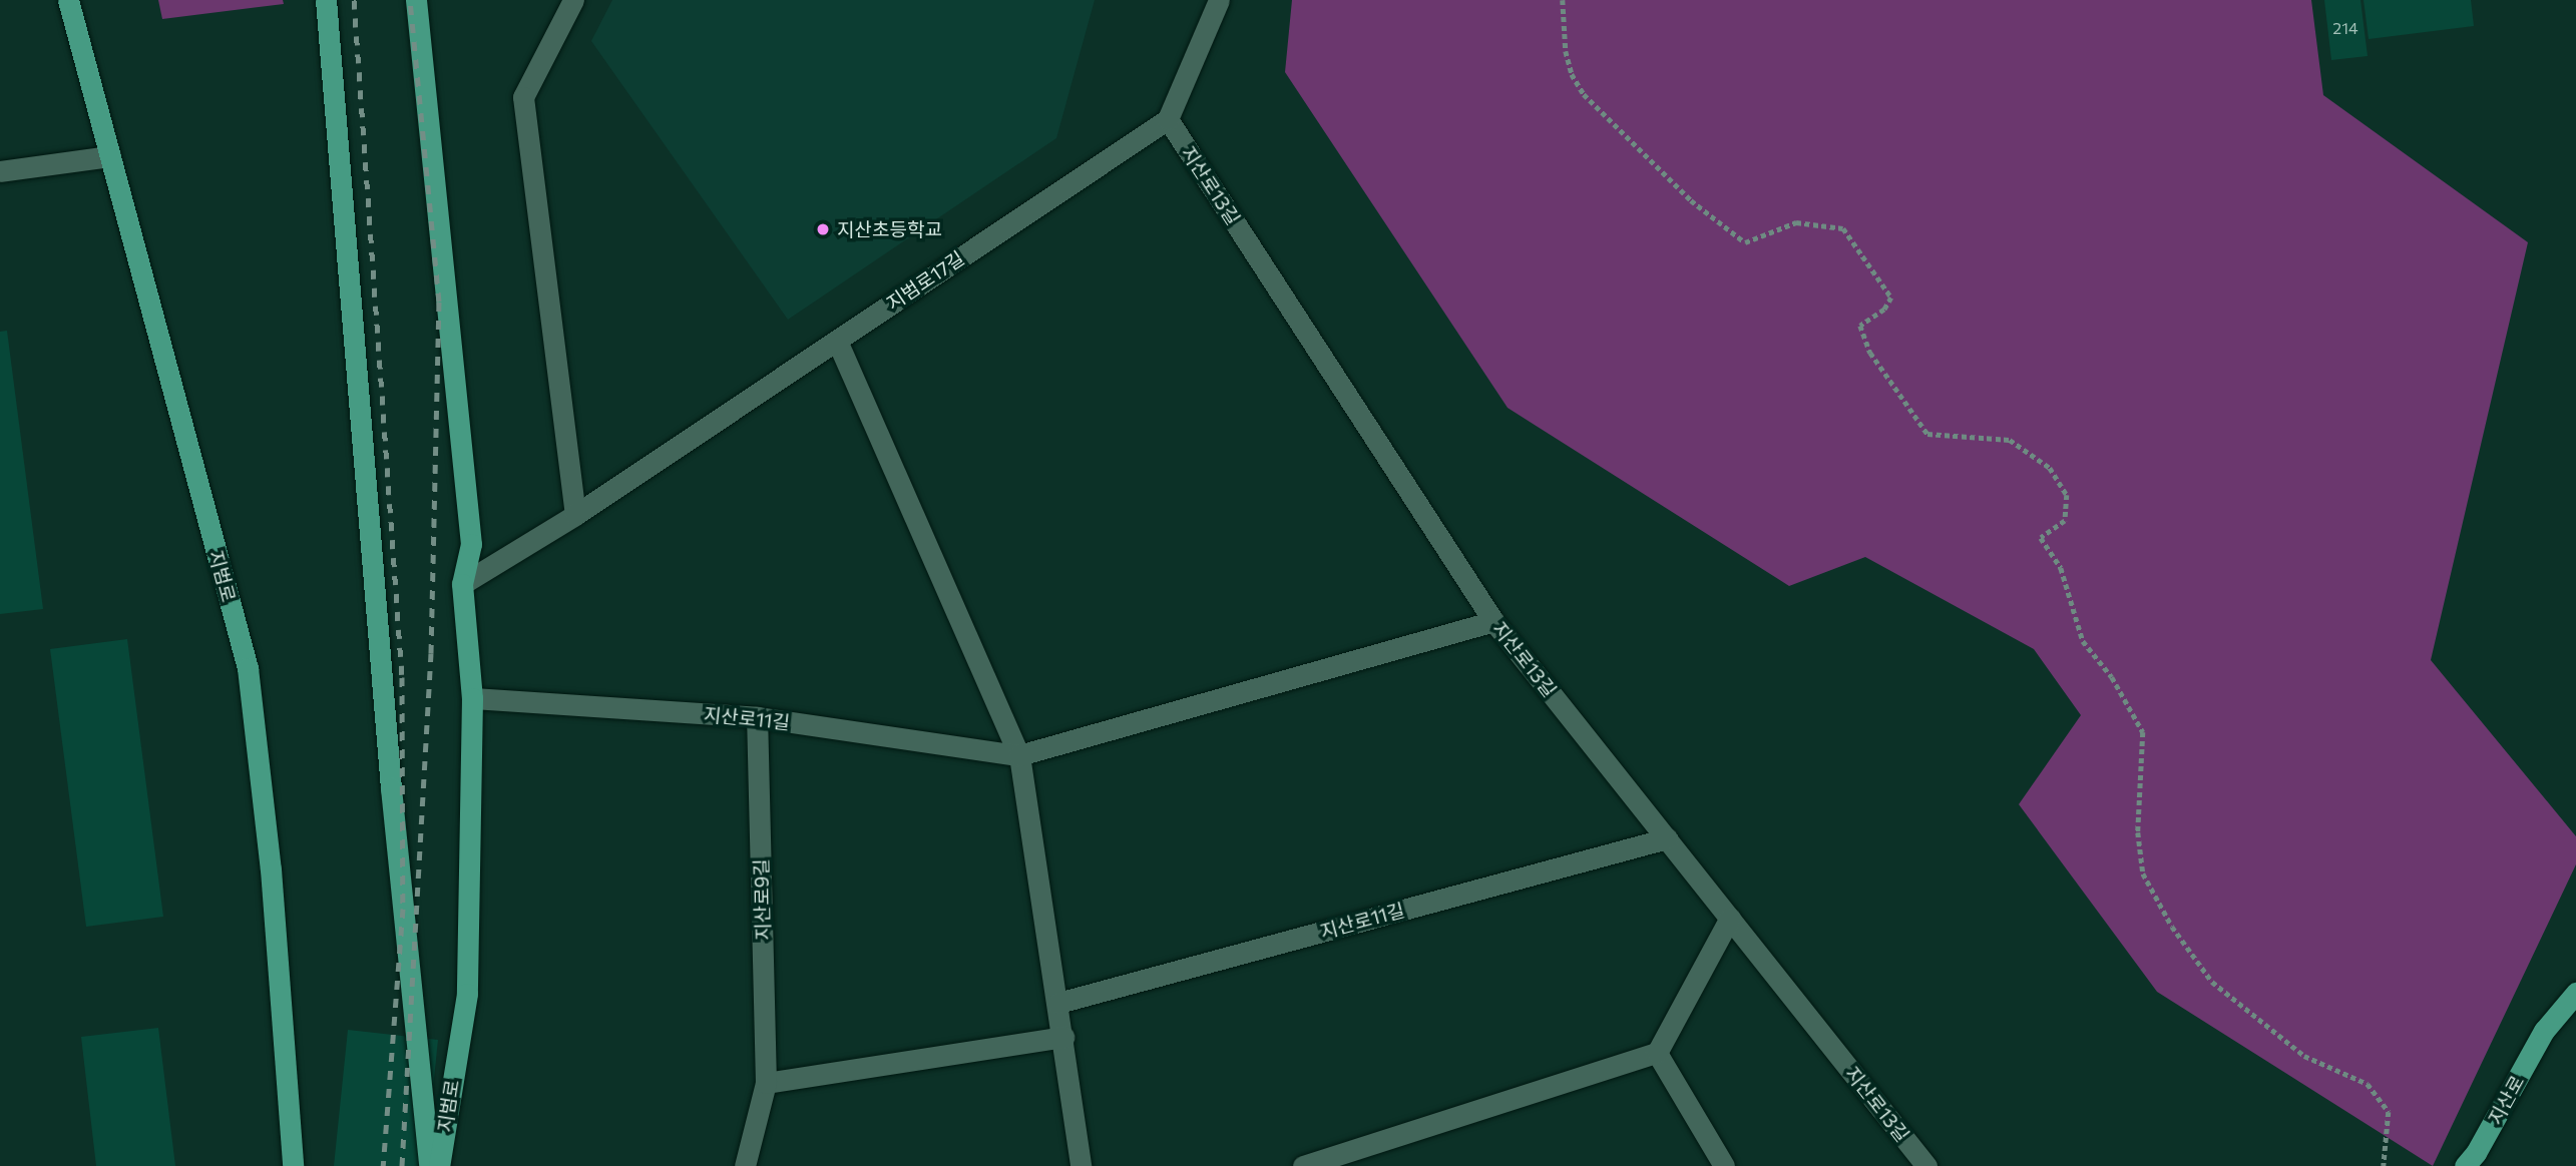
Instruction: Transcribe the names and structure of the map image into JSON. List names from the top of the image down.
{
  "streets": {
    "main road": ["지범로", "지산로"],
    "street": [
      "지산로13길",
      "지범로17길",
      "지산로11길",
      "지산로9길"
    ]
  },
  "crossings": [
    ["지산로13길", "지범로17길"],
    ["지산로13길", "지산로11길"],
    ["지범로17길", "지범로"],
    ["지범로", "지산로11길"],
    ["지산로11길", "지산로9길"]
  ],
  "places": ["지산초등학교"],
  "house_numbers": ["214"]
}
